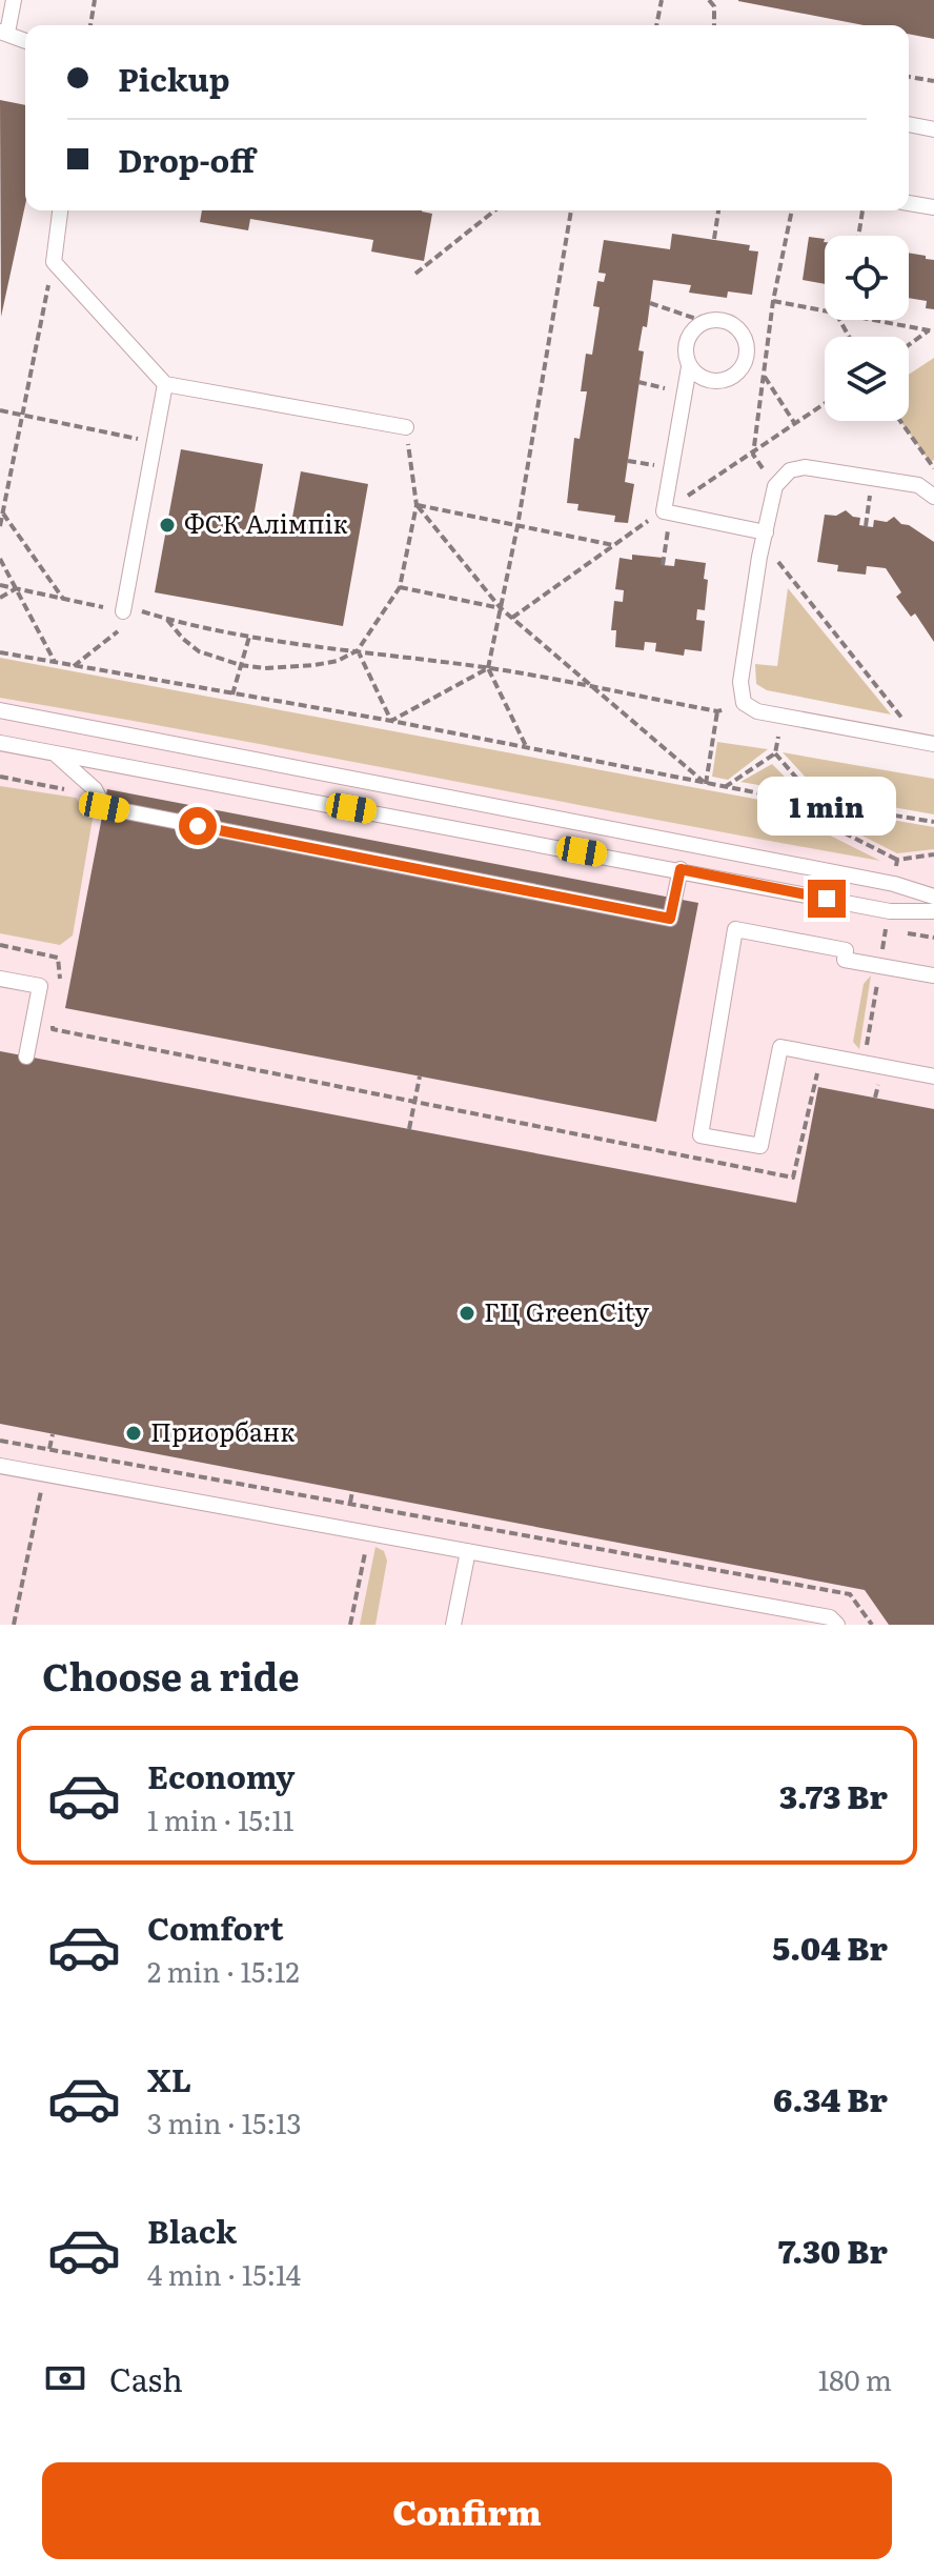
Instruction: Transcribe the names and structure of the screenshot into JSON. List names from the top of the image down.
{
  "places": ["ФСК Алімпік", "ГЦ GreenCity", "Приорбанк"],
  "page": {
    "banner": ["Pickup", "Drop-off"],
    "bubble": "1 min",
    "heading": "Choose a ride",
    "list": [
      {
        "name": "Economy",
        "note": "1 min · 15:11",
        "value": "3.73 Br"
      },
      {
        "name": "Comfort",
        "note": "2 min · 15:12",
        "value": "5.04 Br"
      },
      {
        "name": "XL",
        "note": "3 min · 15:13",
        "value": "6.34 Br"
      },
      {
        "name": "Black",
        "note": "4 min · 15:14",
        "value": "7.30 Br"
      }
    ],
    "pay": ["Cash", "180 m"],
    "buttons": "Confirm"
  }
}
